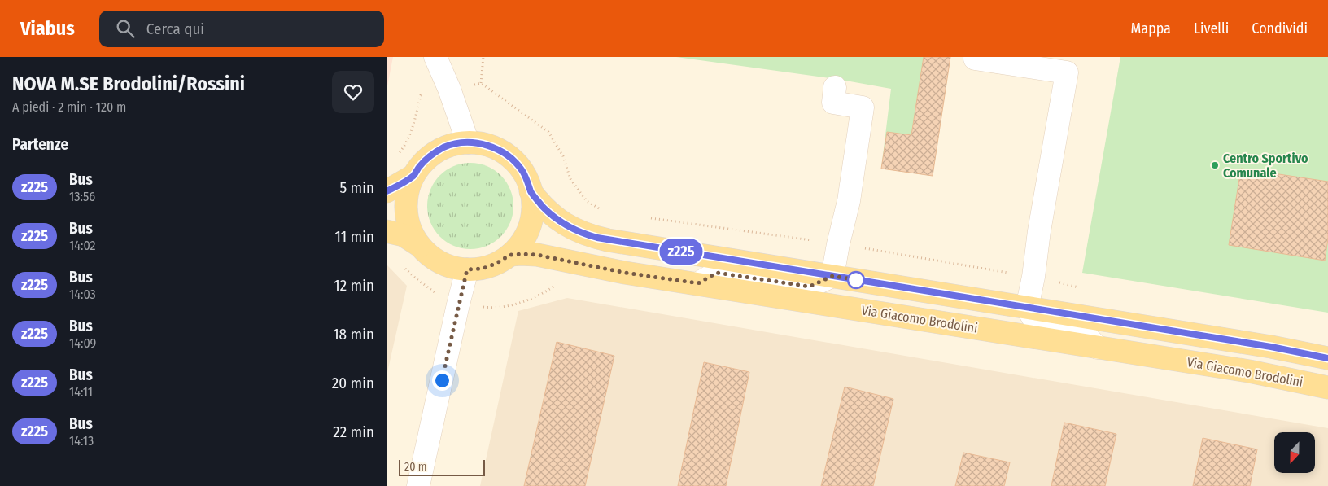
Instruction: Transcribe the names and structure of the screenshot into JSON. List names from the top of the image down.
{
  "streets": {
    "main road": ["Via Giacomo Brodolini"]
  },
  "places": ["Centro Sportivo Comunale"],
  "lines": ["bus line z225"],
  "scale_bar": "20 m",
  "north": "bottom",
  "page": {
    "header": "Viabus",
    "search": "Cerca qui",
    "nav": ["Mappa", "Livelli", "Condividi"],
    "heading": [
      ["NOVA M.SE Brodolini/Rossini", "A piedi · 2 min · 120 m"],
      "Partenze"
    ],
    "on_map": "z225",
    "list": [
      {
        "mark": "z225",
        "name": "Bus",
        "note": "13:56",
        "value": "5 min"
      },
      {
        "mark": "z225",
        "name": "Bus",
        "note": "14:02",
        "value": "11 min"
      },
      {
        "mark": "z225",
        "name": "Bus",
        "note": "14:03",
        "value": "12 min"
      },
      {
        "mark": "z225",
        "name": "Bus",
        "note": "14:09",
        "value": "18 min"
      },
      {
        "mark": "z225",
        "name": "Bus",
        "note": "14:11",
        "value": "20 min"
      },
      {
        "mark": "z225",
        "name": "Bus",
        "note": "14:13",
        "value": "22 min"
      }
    ],
    "scale": "20 m"
  }
}
